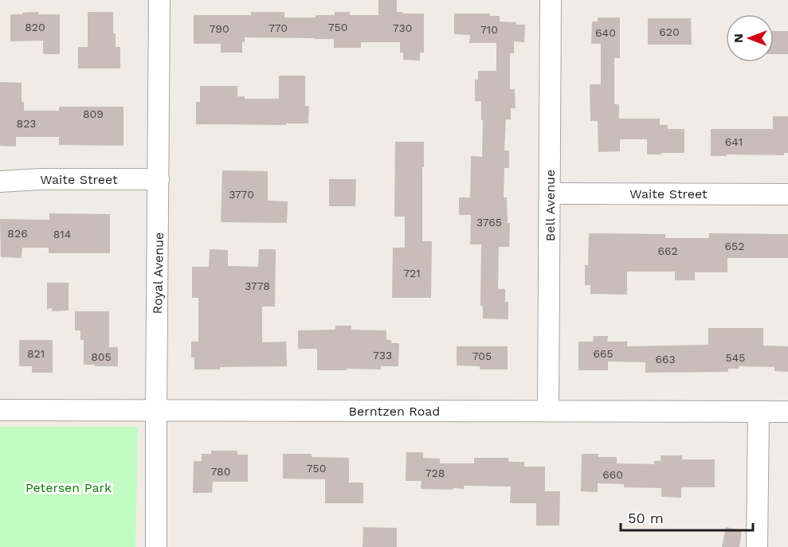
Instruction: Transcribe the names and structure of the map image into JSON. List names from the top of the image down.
{
  "streets": {
    "street": [
      "Waite Street",
      "Bell Avenue",
      "Royal Avenue",
      "Berntzen Road"
    ]
  },
  "crossings": [
    ["Waite Street", "Bell Avenue"],
    ["Waite Street", "Royal Avenue"],
    ["Bell Avenue", "Berntzen Road"],
    ["Royal Avenue", "Berntzen Road"]
  ],
  "parks": ["Petersen Park"],
  "house_numbers": [
    "820",
    "750",
    "770",
    "730",
    "790",
    "710",
    "620",
    "640",
    "809",
    "823",
    "641",
    "3770",
    "3765",
    "826",
    "814",
    "652",
    "662",
    "721",
    "3778",
    "821",
    "665",
    "733",
    "705",
    "805",
    "545",
    "663",
    "750",
    "780",
    "728",
    "660"
  ],
  "scale_bar": "50 m",
  "north": "left"
}
